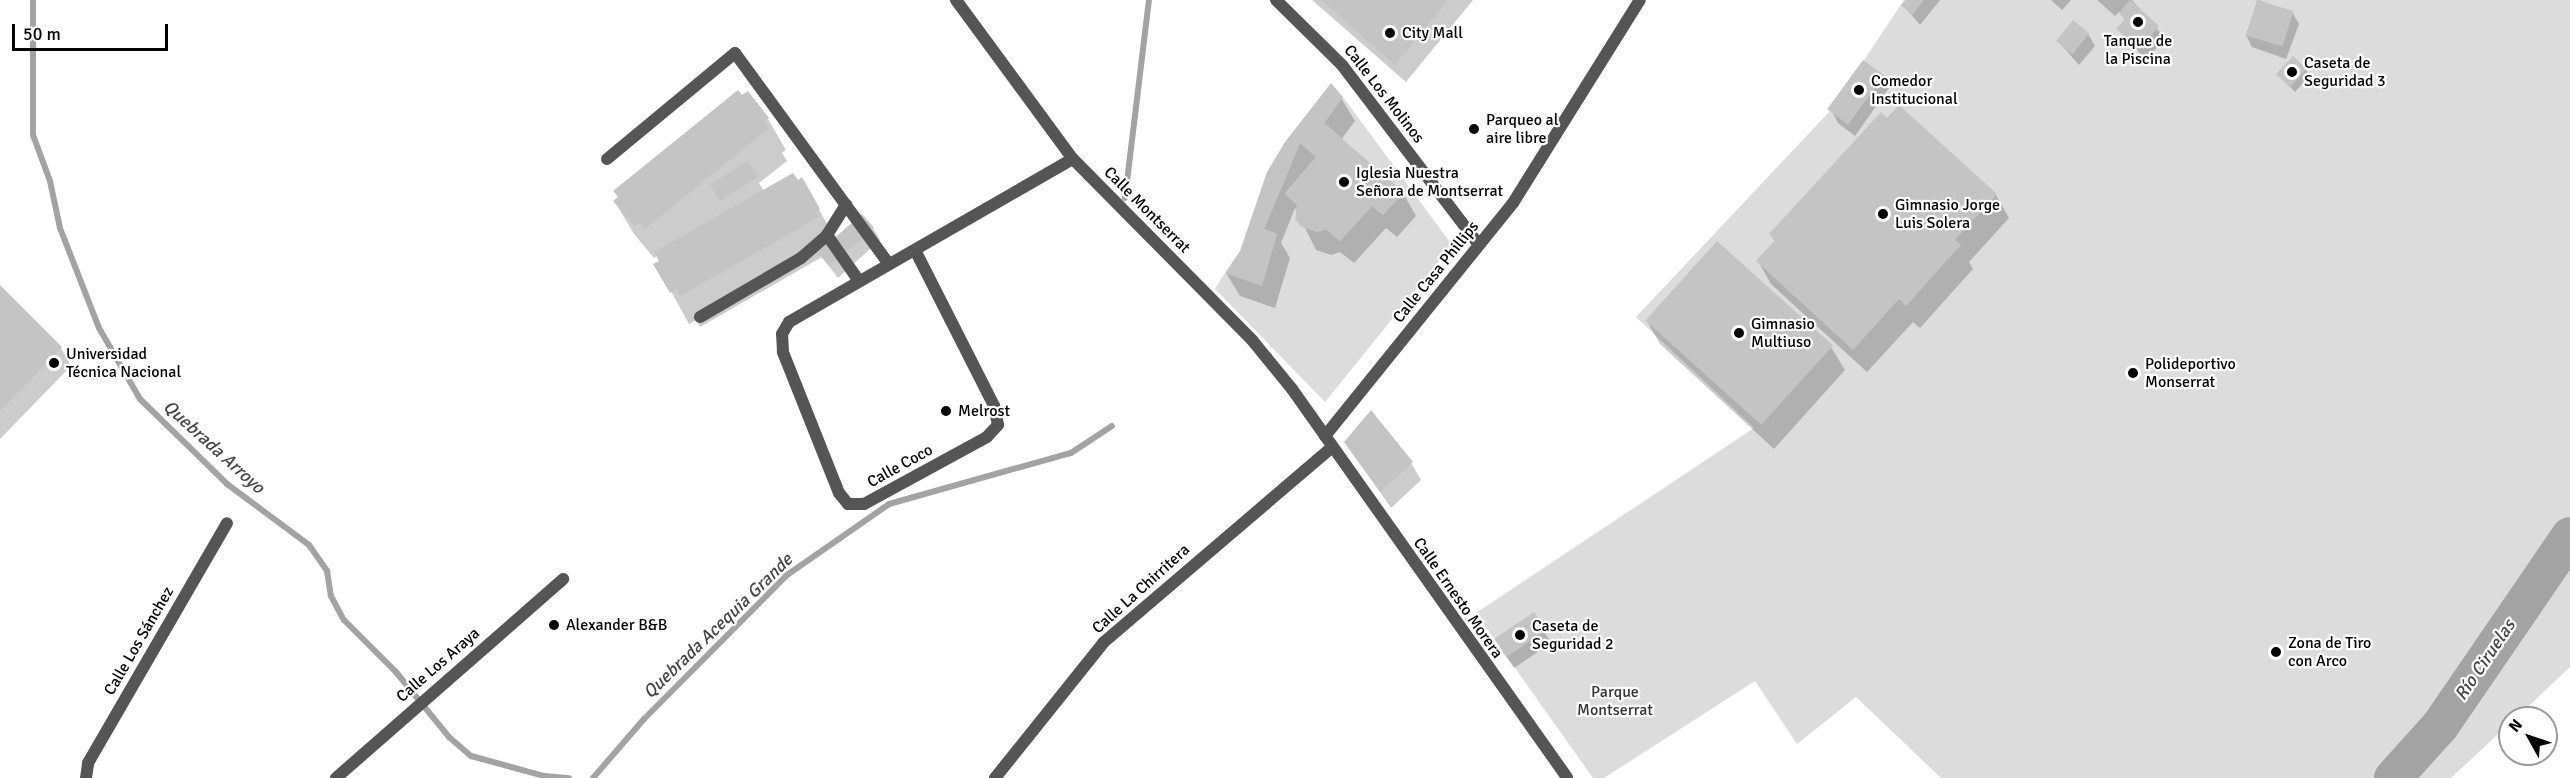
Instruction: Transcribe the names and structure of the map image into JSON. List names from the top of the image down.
{
  "streets": {
    "street": [
      "Calle Los Molinos",
      "Calle Montserrat",
      "Calle Casa Phillips",
      "Calle Coco",
      "Calle La Chirritera",
      "Calle Ernesto Morera",
      "Calle Los Sánchez",
      "Calle Los Araya"
    ]
  },
  "crossings": [
    ["Calle Los Molinos", "Calle Casa Phillips"],
    ["Calle Montserrat", "Calle Casa Phillips"],
    ["Calle Montserrat", "Calle Coco"],
    ["Calle Montserrat", "Calle Ernesto Morera"],
    ["Calle Casa Phillips", "Calle Ernesto Morera"],
    ["Calle La Chirritera", "Calle Ernesto Morera"]
  ],
  "water": ["Quebrada Arroyo", "Quebrada Acequia Grande", "Río Ciruelas"],
  "parks": ["Parque Montserrat"],
  "places": [
    "Tanque de la Piscina",
    "City Mall",
    "Caseta de Seguridad 3",
    "Comedor Institucional",
    "Parqueo al aire libre",
    "Iglesia Nuestra Señora de Montserrat",
    "Gimnasio Jorge Luis Solera",
    "Gimnasio Multiuso",
    "Universidad Técnica Nacional",
    "Polideportivo Monserrat",
    "Melrost",
    "Alexander B&B",
    "Caseta de Seguridad 2",
    "Zona de Tiro con Arco"
  ],
  "scale_bar": "50 m",
  "north": "top left"
}
